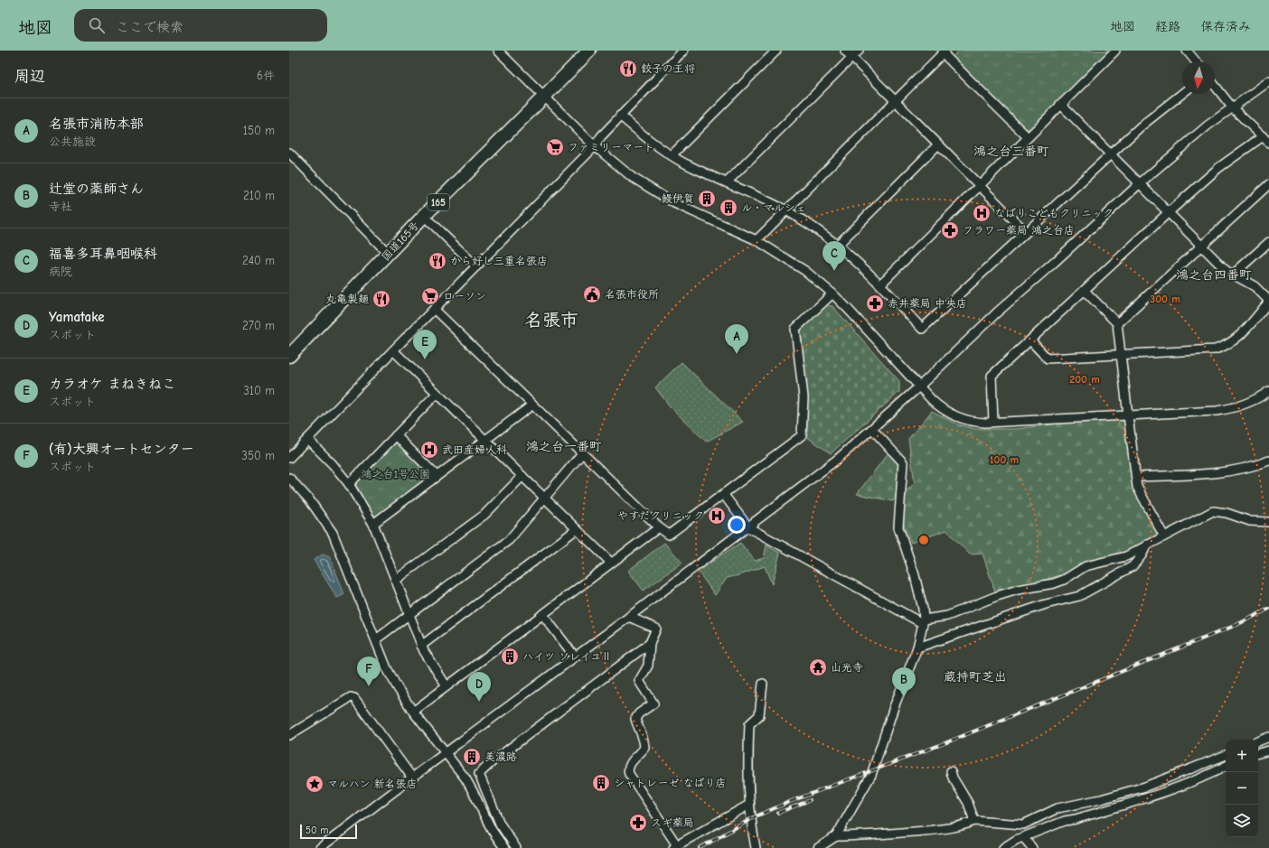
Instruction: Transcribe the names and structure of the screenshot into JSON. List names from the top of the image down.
{
  "streets": {
    "highway": ["165", "国道165号"]
  },
  "districts": [
    "鴻之台三番町",
    "鴻之台四番町",
    "名張市",
    "鴻之台一番町",
    "蔵持町芝出"
  ],
  "parks": ["鴻之台1号公園"],
  "places": {
    "restaurant": ["餃子の王将", "から好し三重名張店", "丸亀製麺"],
    "supermarket": ["ファミリーマート", "ローソン"],
    "building": [
      "鰻伊賀",
      "ル・マルシェ",
      "ハイツ ソレイユⅡ",
      "美濃路",
      "シャトレーゼ なばり店"
    ],
    "hospital": ["なばりこどもクリニック", "武田産婦人科", "やすだクリニック"],
    "pharmacy": ["フラワー薬局 鴻之台店", "赤井薬局 中央店", "スギ薬局"],
    "public building": ["名張市役所"],
    "temple": ["山光寺"],
    "place": ["マルハン 新名張店"]
  },
  "scale_bar": "50 m",
  "north": "bottom",
  "page": {
    "header": "地図",
    "search": "ここで検索",
    "nav": ["地図", "経路", "保存済み"],
    "heading": ["周辺", "6件"],
    "list": [
      {
        "mark": "A",
        "name": "名張市消防本部",
        "note": "公共施設",
        "value": "150 m"
      },
      {
        "mark": "B",
        "name": "辻堂の薬師さん",
        "note": "寺社",
        "value": "210 m"
      },
      {
        "mark": "C",
        "name": "福喜多耳鼻咽喉科",
        "note": "病院",
        "value": "240 m"
      },
      {
        "mark": "D",
        "name": "Yamatake",
        "note": "スポット",
        "value": "270 m"
      },
      {
        "mark": "E",
        "name": "カラオケ まねきねこ",
        "note": "スポット",
        "value": "310 m"
      },
      {
        "mark": "F",
        "name": "(有)大興オートセンター",
        "note": "スポット",
        "value": "350 m"
      }
    ],
    "pins": [
      "C",
      "A",
      "E",
      "F",
      "B",
      "D"
    ],
    "map_buttons": ["+", "−"],
    "scale": "50 m"
  },
  "rings": ["300 m", "200 m", "100 m"]
}
